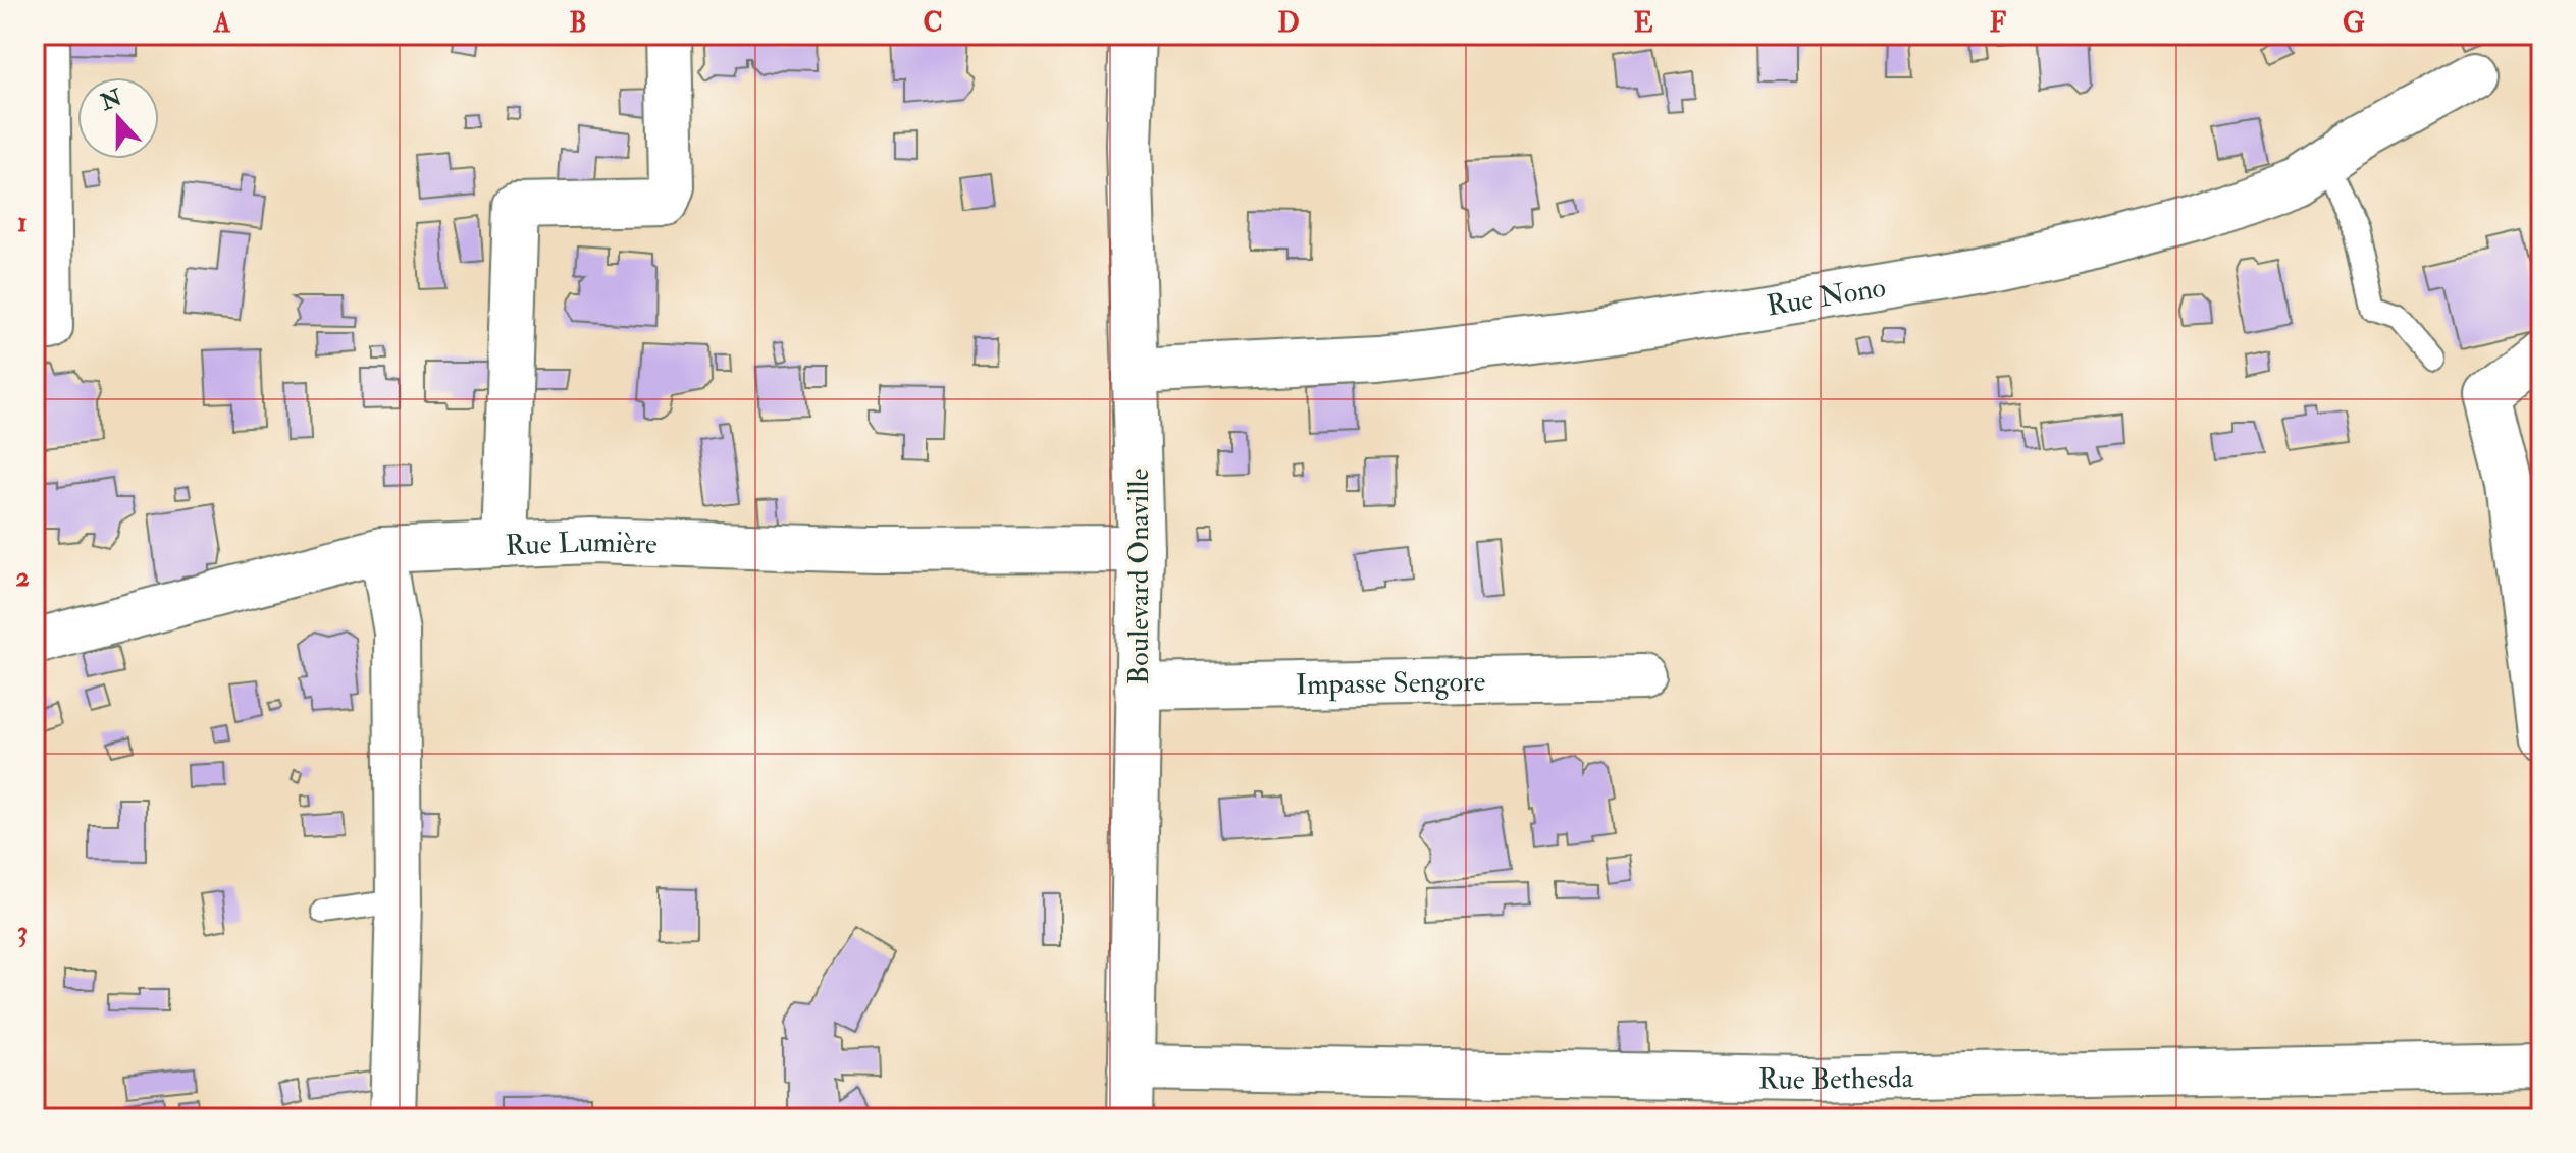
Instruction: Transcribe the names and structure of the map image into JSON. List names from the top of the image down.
{
  "streets": {
    "street": [
      "Rue Nono",
      "Rue Lumière",
      "Boulevard Onaville",
      "Impasse Sengore",
      "Rue Bethesda"
    ]
  },
  "crossings": [
    ["Rue Nono", "Boulevard Onaville"],
    ["Rue Lumière", "Boulevard Onaville"],
    ["Boulevard Onaville", "Impasse Sengore"],
    ["Boulevard Onaville", "Rue Bethesda"]
  ],
  "north": "top",
  "grid": {
    "columns": [
      "A",
      "B",
      "C",
      "D",
      "E",
      "F",
      "G"
    ],
    "rows": ["1", "2", "3"]
  }
}
